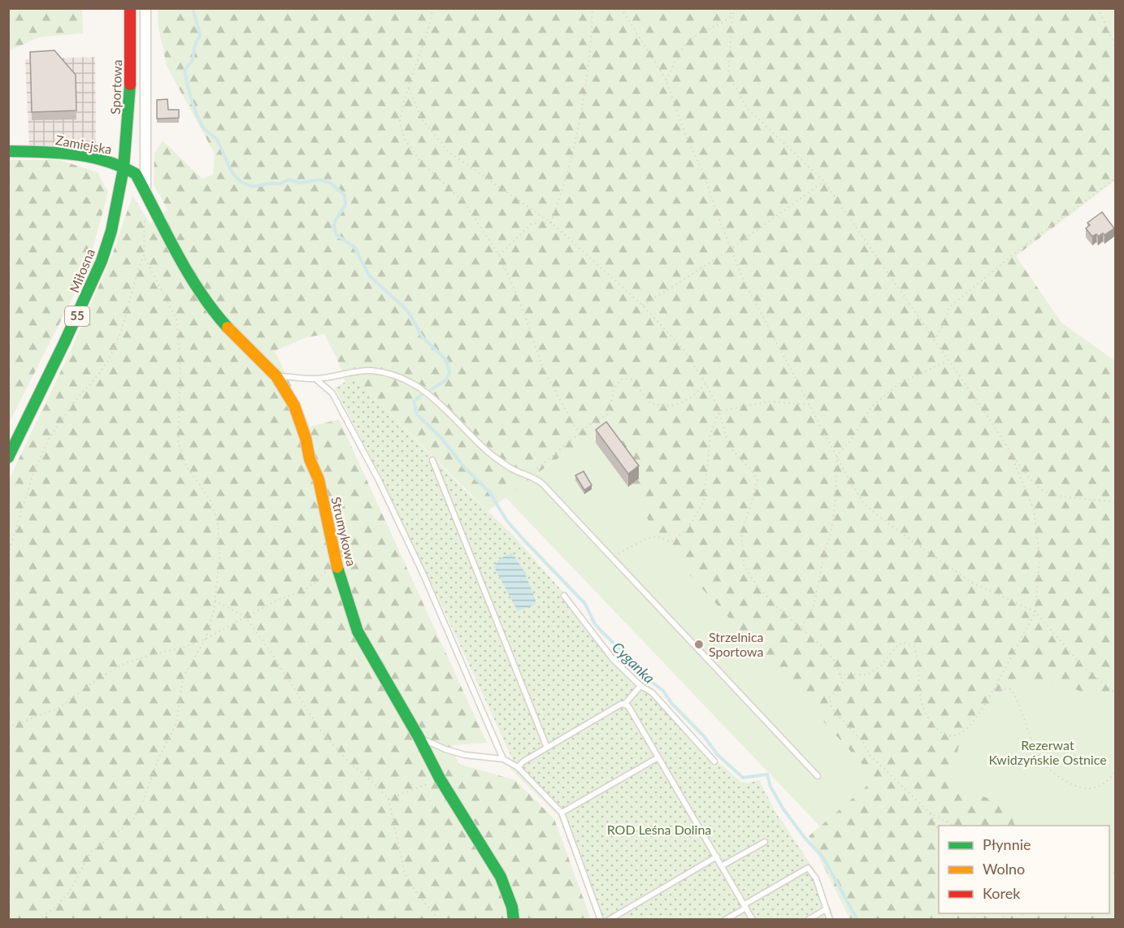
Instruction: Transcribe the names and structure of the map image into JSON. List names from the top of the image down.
{
  "streets": {
    "street": [
      "Sportowa",
      "Zamiejska",
      "Miłosna",
      "55",
      "Strumykowa"
    ]
  },
  "crossings": [
    ["Sportowa", "Zamiejska"],
    ["Sportowa", "Miłosna"],
    ["Sportowa", "Strumykowa"],
    ["Zamiejska", "Miłosna"],
    ["Zamiejska", "Strumykowa"],
    ["Miłosna", "Strumykowa"]
  ],
  "water": ["Cyganka"],
  "parks": ["Rezerwat Kwidzyńskie Ostnice", "ROD Leśna Dolina"],
  "places": ["Strzelnica Sportowa"],
  "legend": ["Płynnie", "Wolno", "Korek"]
}
